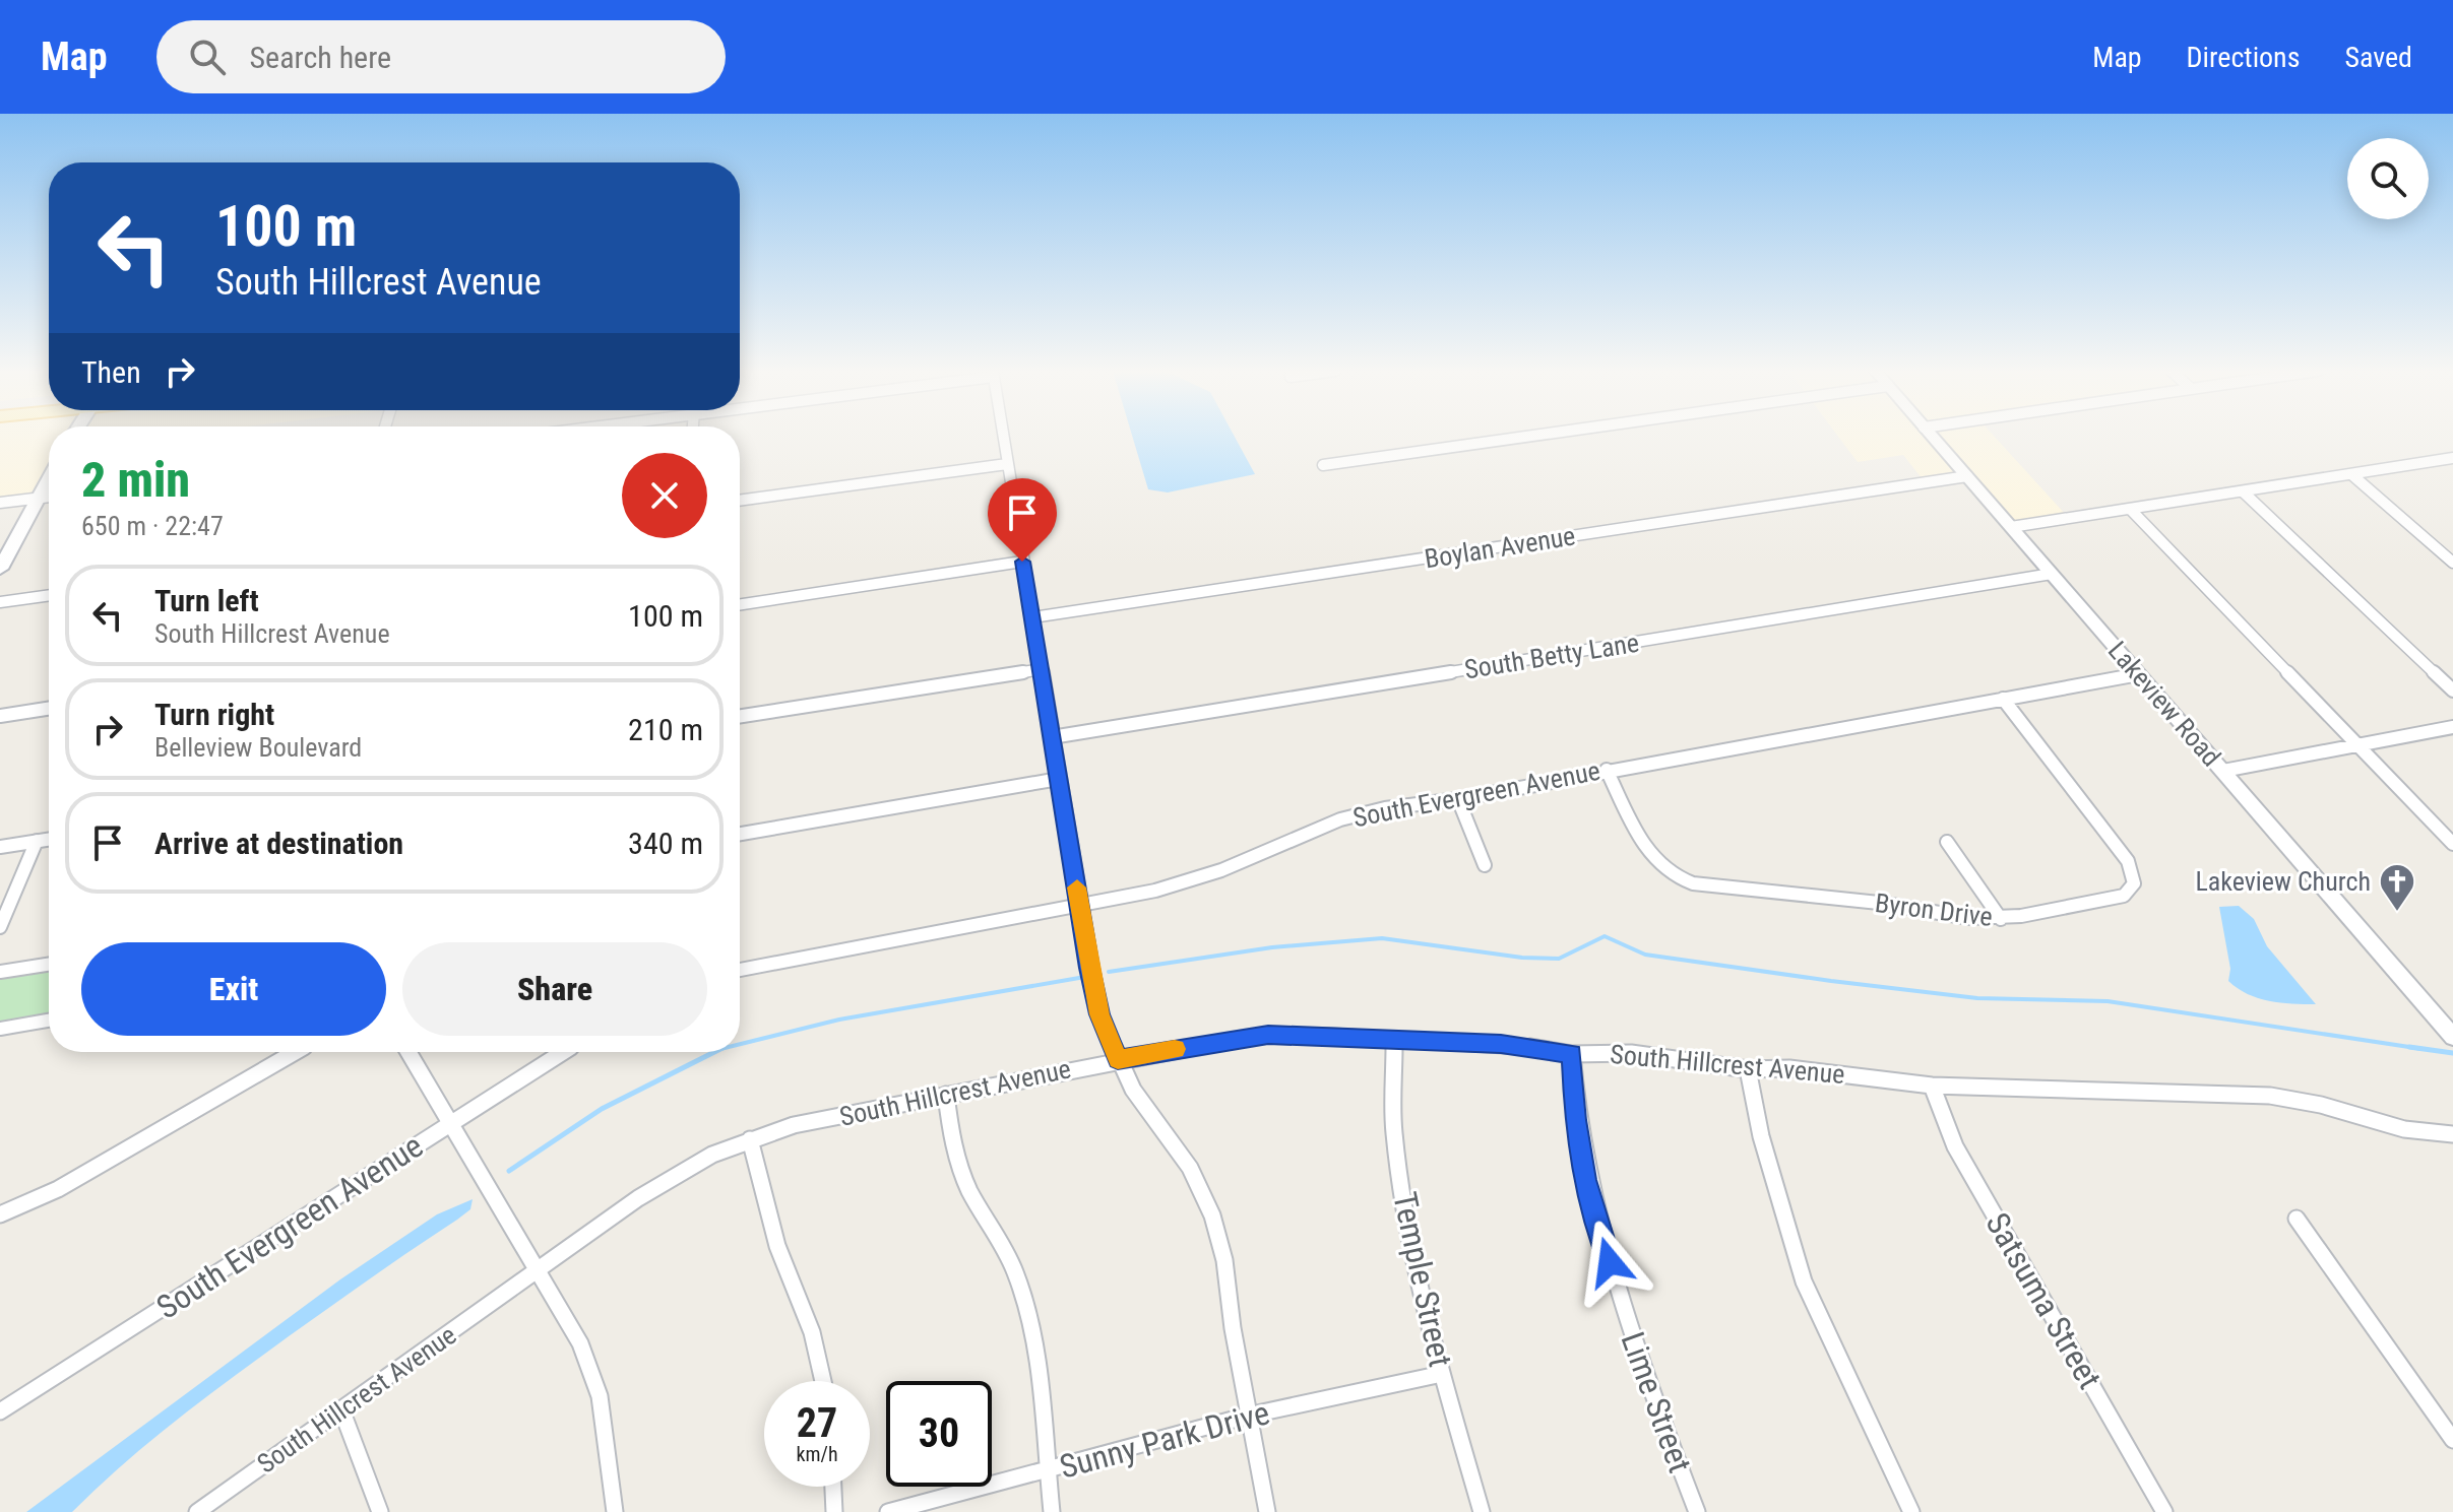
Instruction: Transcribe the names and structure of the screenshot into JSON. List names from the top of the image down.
{
  "streets": {
    "street": [
      "Boylan Avenue",
      "South Betty Lane",
      "Lakeview Road",
      "South Evergreen Avenue",
      "Byron Drive",
      "South Hillcrest Avenue",
      "Temple Street",
      "Satsuma Street",
      "Lime Street",
      "Sunny Park Drive"
    ]
  },
  "crossings": [
    ["Boylan Avenue", "Lakeview Road"],
    ["South Betty Lane", "Lakeview Road"],
    ["Lakeview Road", "South Evergreen Avenue"],
    ["South Evergreen Avenue", "Byron Drive"],
    ["South Hillcrest Avenue", "Temple Street"],
    ["South Hillcrest Avenue", "Satsuma Street"],
    ["South Hillcrest Avenue", "Lime Street"],
    ["Temple Street", "Sunny Park Drive"]
  ],
  "places": {
    "church": ["Lakeview Church"]
  },
  "page": {
    "header": "Map",
    "search": "Search here",
    "nav": ["Map", "Directions", "Saved"],
    "turn": ["100 m", "South Hillcrest Avenue"],
    "then": "Then",
    "heading": ["2 min", "650 m · 22:47"],
    "list": [
      {
        "name": "Turn left",
        "note": "South Hillcrest Avenue",
        "value": "100 m"
      },
      {
        "name": "Turn right",
        "note": "Belleview Boulevard",
        "value": "210 m"
      },
      {
        "name": "Arrive at destination",
        "value": "340 m"
      }
    ],
    "buttons": ["Exit", "Share"],
    "speed": "27 km/h",
    "limit": "30"
  }
}
